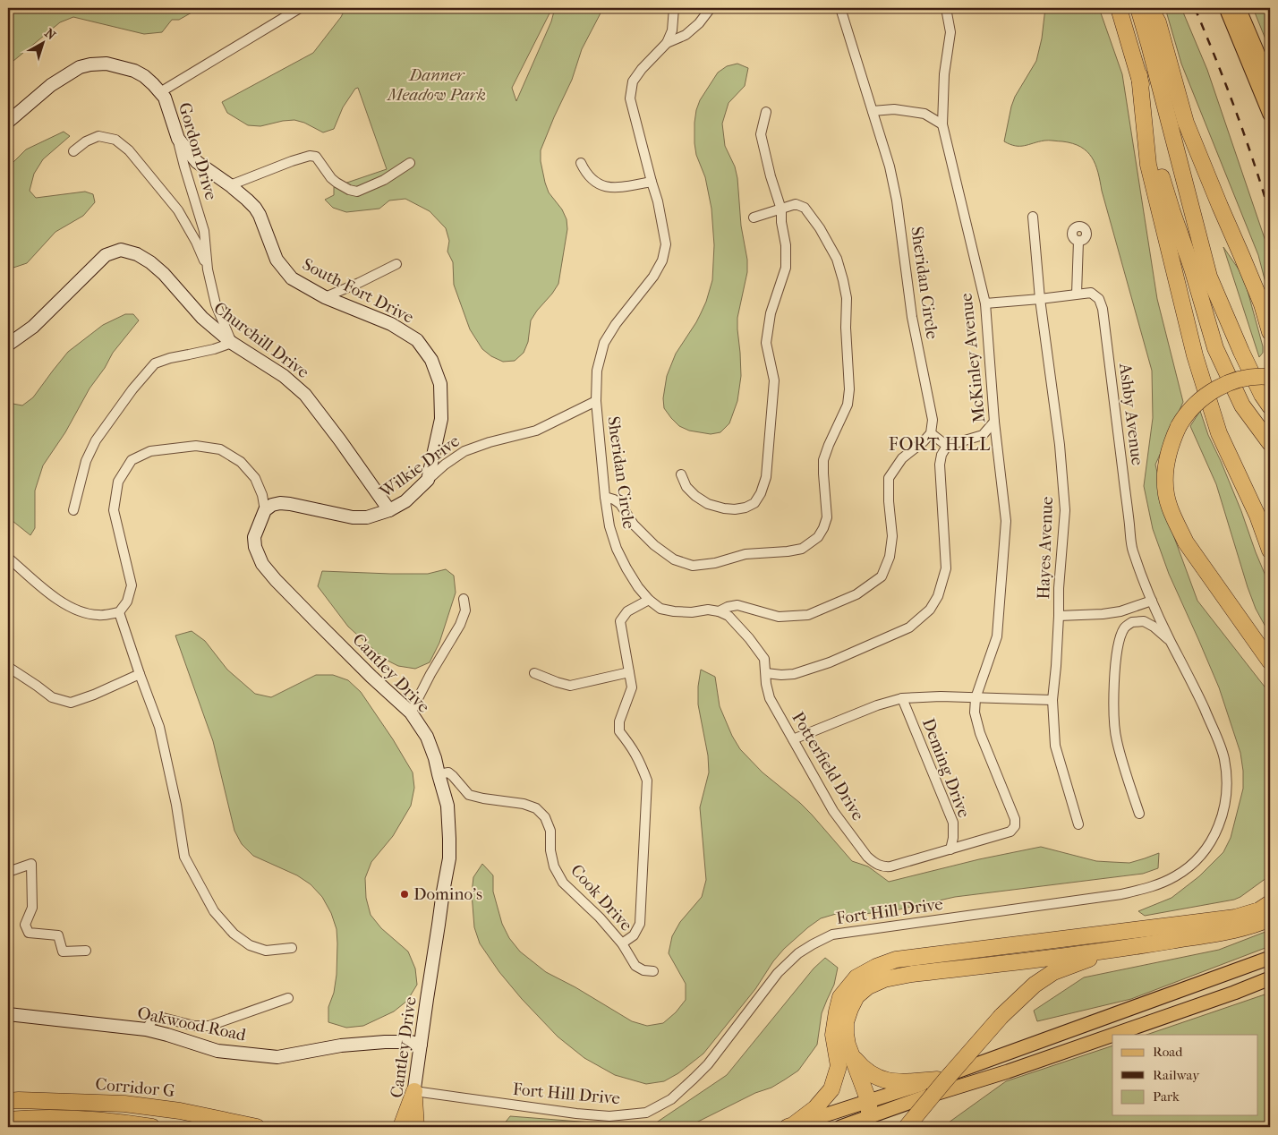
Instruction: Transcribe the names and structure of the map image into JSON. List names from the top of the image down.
{
  "streets": {
    "highway": ["Corridor G"],
    "street": [
      "Gordon Drive",
      "Sheridan Circle",
      "South Fort Drive",
      "Churchill Drive",
      "McKinley Avenue",
      "Ashby Avenue",
      "Wilkie Drive",
      "Hayes Avenue",
      "Cantley Drive",
      "Potterfield Drive",
      "Deming Drive",
      "Cook Drive",
      "Fort Hill Drive",
      "Oakwood Road"
    ]
  },
  "crossings": [
    ["Gordon Drive", "South Fort Drive"],
    ["Gordon Drive", "Churchill Drive"],
    ["Sheridan Circle", "Wilkie Drive"],
    ["Sheridan Circle", "Potterfield Drive"],
    ["South Fort Drive", "Wilkie Drive"],
    ["Churchill Drive", "Wilkie Drive"],
    ["McKinley Avenue", "Ashby Avenue"],
    ["McKinley Avenue", "Potterfield Drive"],
    ["Ashby Avenue", "Hayes Avenue"],
    ["Ashby Avenue", "Fort Hill Drive"],
    ["Wilkie Drive", "Cantley Drive"],
    ["Cantley Drive", "Cook Drive"],
    ["Cantley Drive", "Fort Hill Drive"],
    ["Cantley Drive", "Oakwood Road"],
    ["Potterfield Drive", "Deming Drive"]
  ],
  "districts": ["FORT HILL"],
  "parks": ["Danner Meadow Park"],
  "places": ["Domino's"],
  "legend": ["Road", "Railway", "Park"],
  "north": "top right"
}
